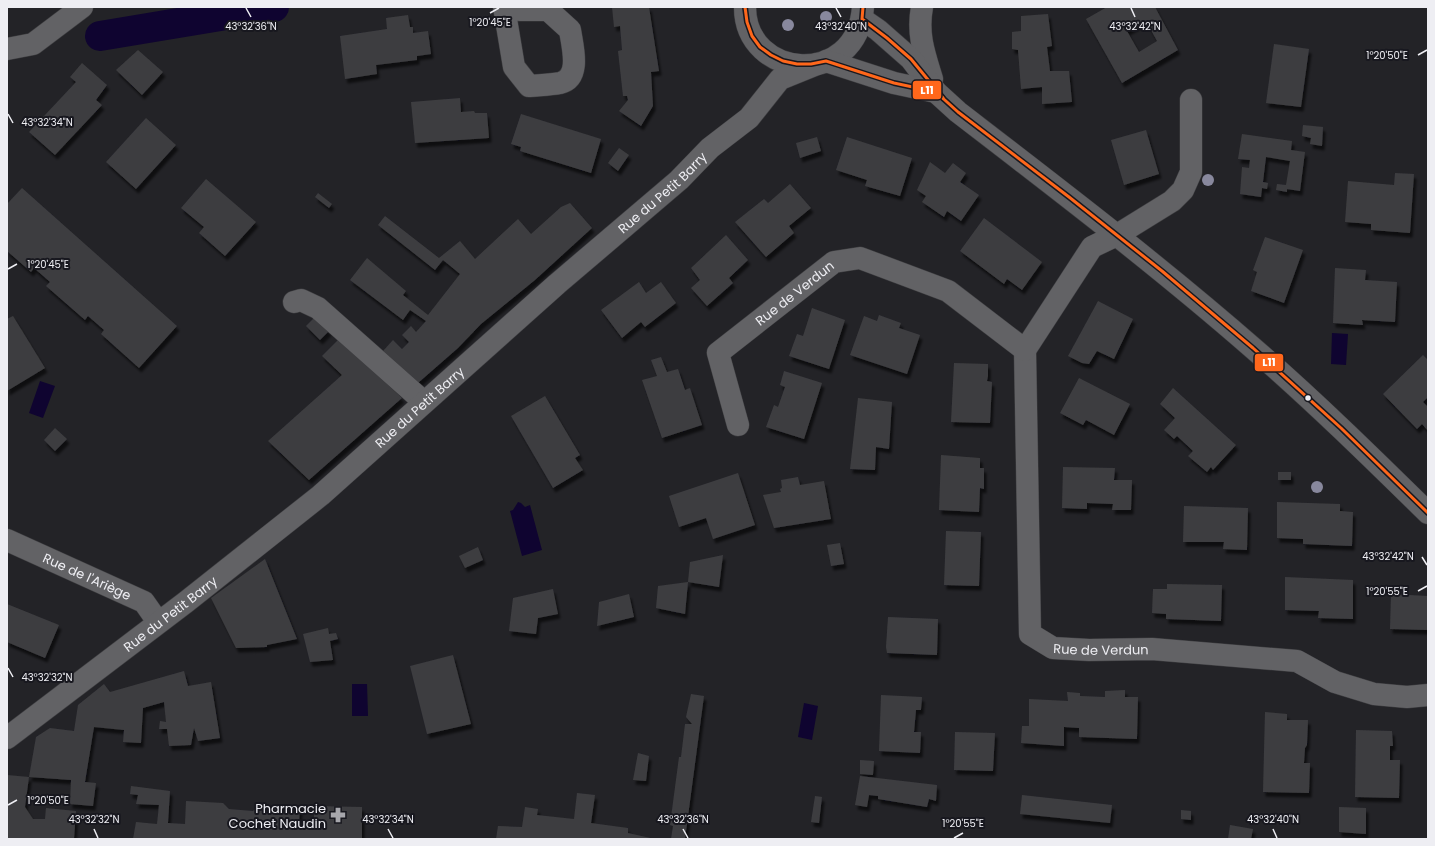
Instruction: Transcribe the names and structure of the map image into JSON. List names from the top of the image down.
{
  "streets": {
    "street": ["Rue du Petit Barry", "Rue de Verdun", "Rue de l'Ariège"]
  },
  "crossings": [
    ["Rue du Petit Barry", "Rue de l'Ariège"]
  ],
  "places": {
    "pharmacy": ["Pharmacie Cochet Naudin"]
  },
  "lines": ["transit line L11"],
  "coordinates": [
    "1°20'45\"E",
    "43°32'36\"N",
    "43°32'40\"N",
    "43°32'42\"N",
    "1°20'50\"E",
    "43°32'34\"N",
    "1°20'55\"E",
    "43°32'32\"N"
  ]
}
